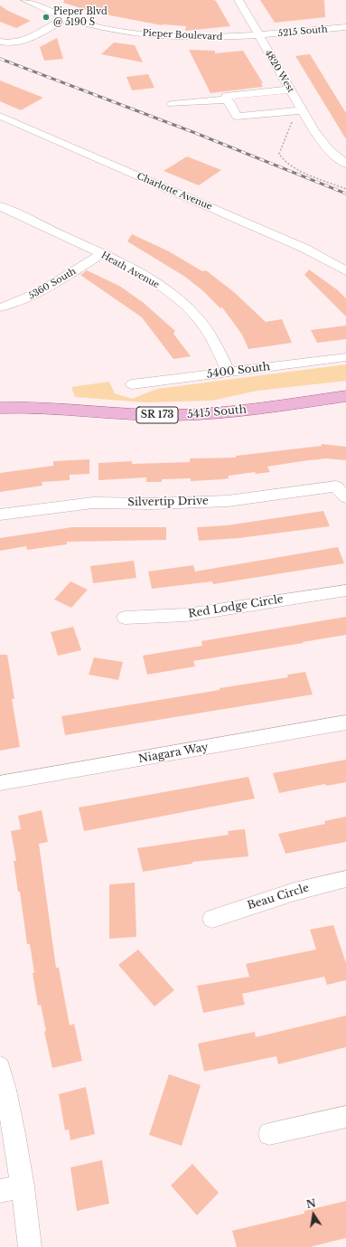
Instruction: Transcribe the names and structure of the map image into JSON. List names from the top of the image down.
{
  "streets": {
    "main road": ["5415 South", "SR 173"],
    "street": [
      "5215 South",
      "Pieper Boulevard",
      "4820 West",
      "Charlotte Avenue",
      "Heath Avenue",
      "5360 South",
      "5400 South",
      "Silvertip Drive",
      "Red Lodge Circle",
      "Niagara Way",
      "Beau Circle"
    ]
  },
  "crossings": [
    ["5215 South", "Pieper Boulevard"],
    ["5215 South", "4820 West"],
    ["Pieper Boulevard", "4820 West"],
    ["Heath Avenue", "5360 South"],
    ["Heath Avenue", "5400 South"]
  ],
  "places": ["Pieper Blvd @ 5190 S"],
  "north": "top"
}
